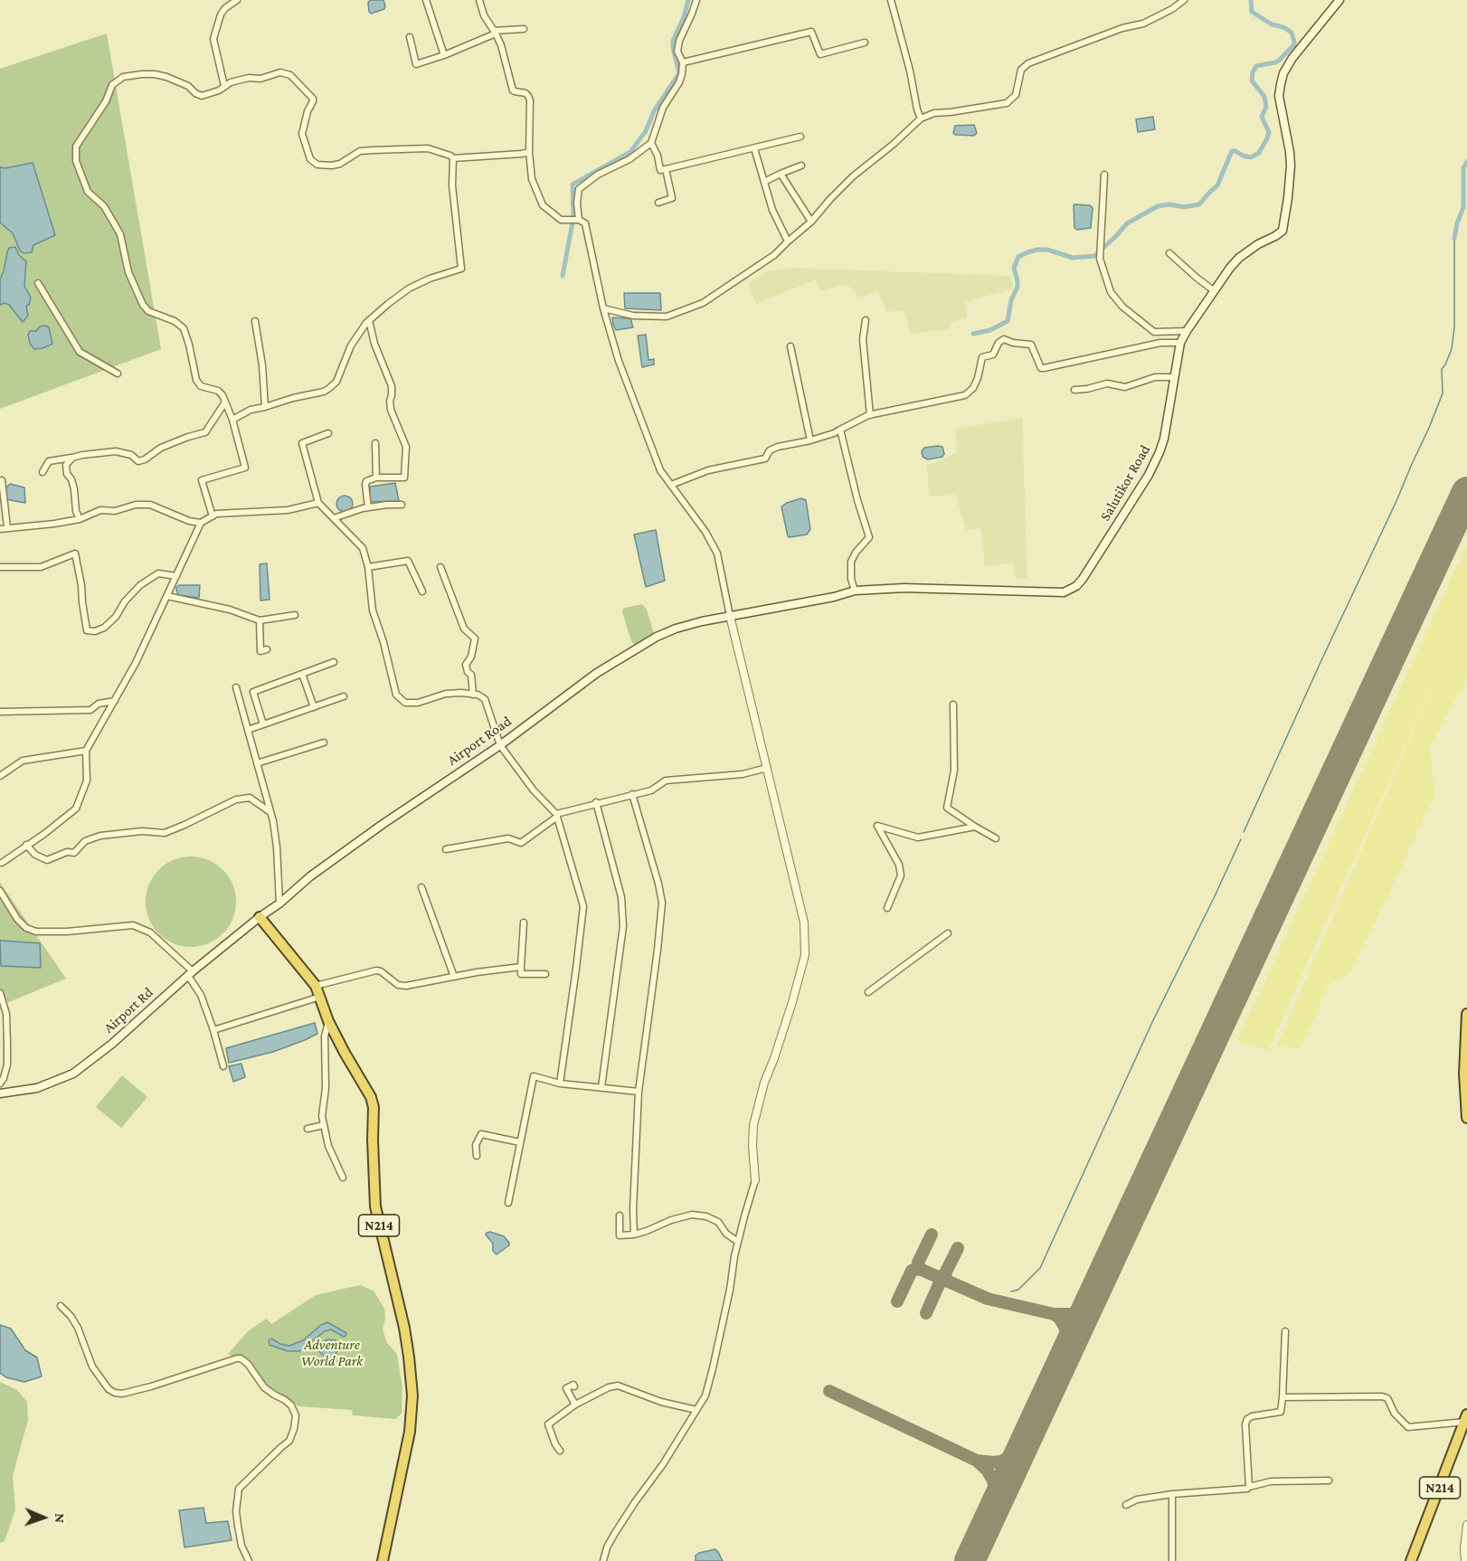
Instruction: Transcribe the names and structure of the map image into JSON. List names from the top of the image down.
{
  "streets": {
    "highway": ["N214"],
    "main road": ["Salutikor Road", "Airport Road", "Airport Rd"]
  },
  "crossings": [
    ["Salutikor Road", "Airport Road"],
    ["Airport Road", "Airport Rd"],
    ["Airport Road", "N214"],
    ["Airport Rd", "N214"]
  ],
  "parks": ["Adventure World Park"],
  "north": "right"
}
